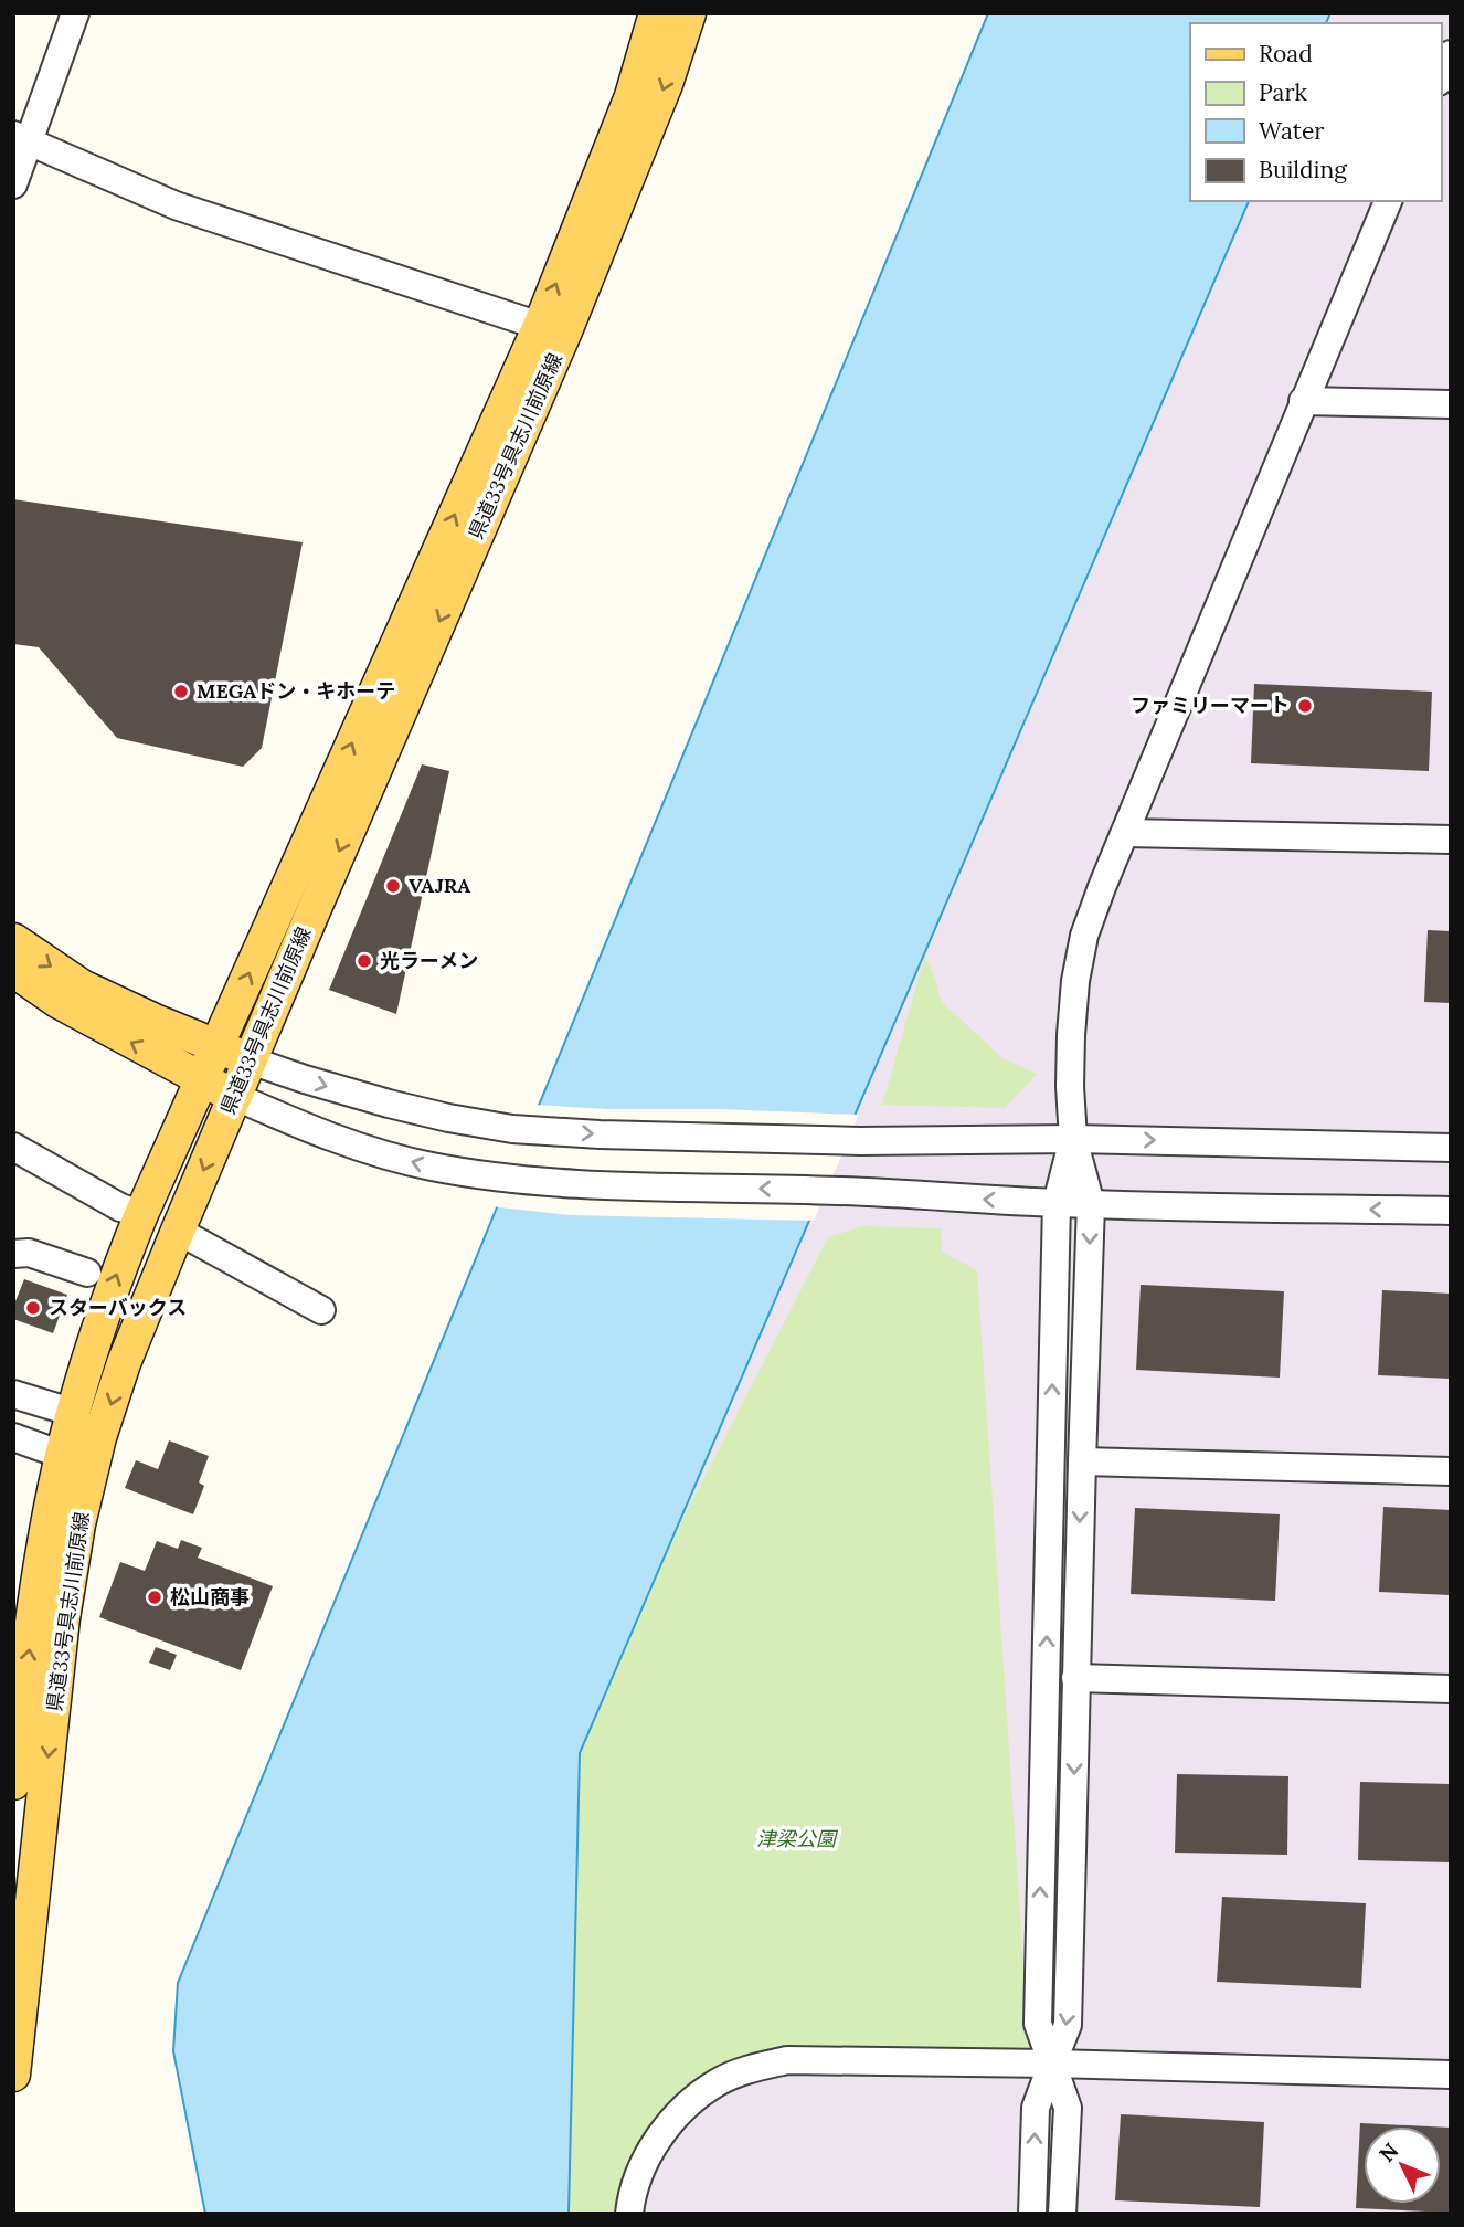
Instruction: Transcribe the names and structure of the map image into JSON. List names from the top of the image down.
{
  "streets": {
    "main road": ["県道33号具志川前原線"]
  },
  "parks": ["津梁公園"],
  "places": [
    "MEGAドン・キホーテ",
    "ファミリーマート",
    "VAJRA",
    "光ラーメン",
    "スターバックス",
    "松山商事"
  ],
  "legend": [
    "Road",
    "Park",
    "Water",
    "Building"
  ],
  "north": "top left"
}
